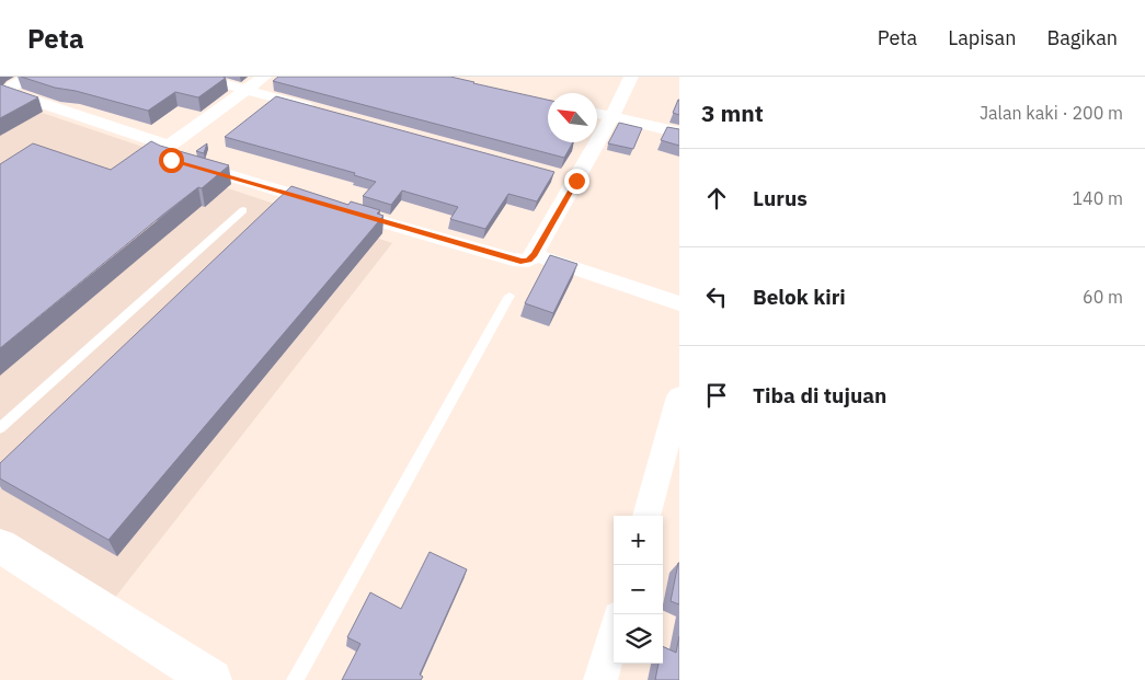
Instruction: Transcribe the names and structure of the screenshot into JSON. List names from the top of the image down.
{
  "north": "top left",
  "page": {
    "header": "Peta",
    "nav": ["Peta", "Lapisan", "Bagikan"],
    "heading": ["3 mnt", "Jalan kaki · 200 m"],
    "list": [
      ["Lurus", "140 m"],
      ["Belok kiri", "60 m"],
      "Tiba di tujuan"
    ],
    "map_buttons": ["+", "−"]
  }
}
